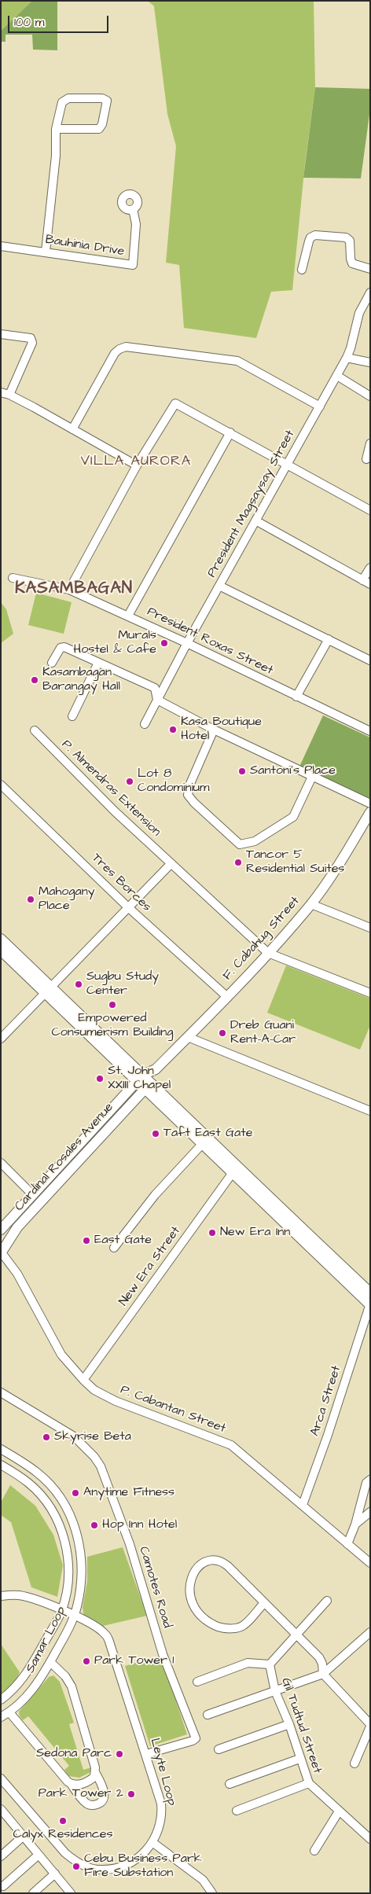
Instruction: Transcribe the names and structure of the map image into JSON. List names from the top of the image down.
{
  "streets": {
    "main road": ["F. Cabahug Street", "Cardinal Rosales Avenue"],
    "street": [
      "Bauhinia Drive",
      "President Magsaysay Street",
      "President Roxas Street",
      "P. Almendras Extension",
      "Tres Borces",
      "New Era Street",
      "Arca Street",
      "P. Cabantan Street",
      "Camotes Road",
      "Samar Loop",
      "Gil Tudtud Street",
      "Leyte Loop"
    ]
  },
  "crossings": [
    ["President Magsaysay Street", "President Roxas Street"],
    ["P. Almendras Extension", "F. Cabahug Street"],
    ["Tres Borces", "F. Cabahug Street"],
    ["F. Cabahug Street", "Cardinal Rosales Avenue"],
    ["Cardinal Rosales Avenue", "P. Cabantan Street"],
    ["New Era Street", "P. Cabantan Street"],
    ["Arca Street", "P. Cabantan Street"],
    ["Camotes Road", "Leyte Loop"],
    ["Samar Loop", "Leyte Loop"]
  ],
  "districts": ["VILLA AURORA", "KASAMBAGAN"],
  "places": [
    "Murals Hostel & Cafe",
    "Kasambagan Barangay Hall",
    "Kasa Boutique Hotel",
    "Santoni's Place",
    "Lot 8 Condominium",
    "Tancor 5 Residential Suites",
    "Mahogany Place",
    "Sugbu Study Center",
    "Empowered Consumerism Building",
    "Dreb Guani Rent-A-Car",
    "St. John XXIII Chapel",
    "Taft East Gate",
    "New Era Inn",
    "East Gate",
    "Skyrise Beta",
    "Anytime Fitness",
    "Hop Inn Hotel",
    "Park Tower 1",
    "Sedona Parc",
    "Park Tower 2",
    "Calyx Residences",
    "Cebu Business Park Fire Substation"
  ],
  "scale_bar": "100 m"
}
